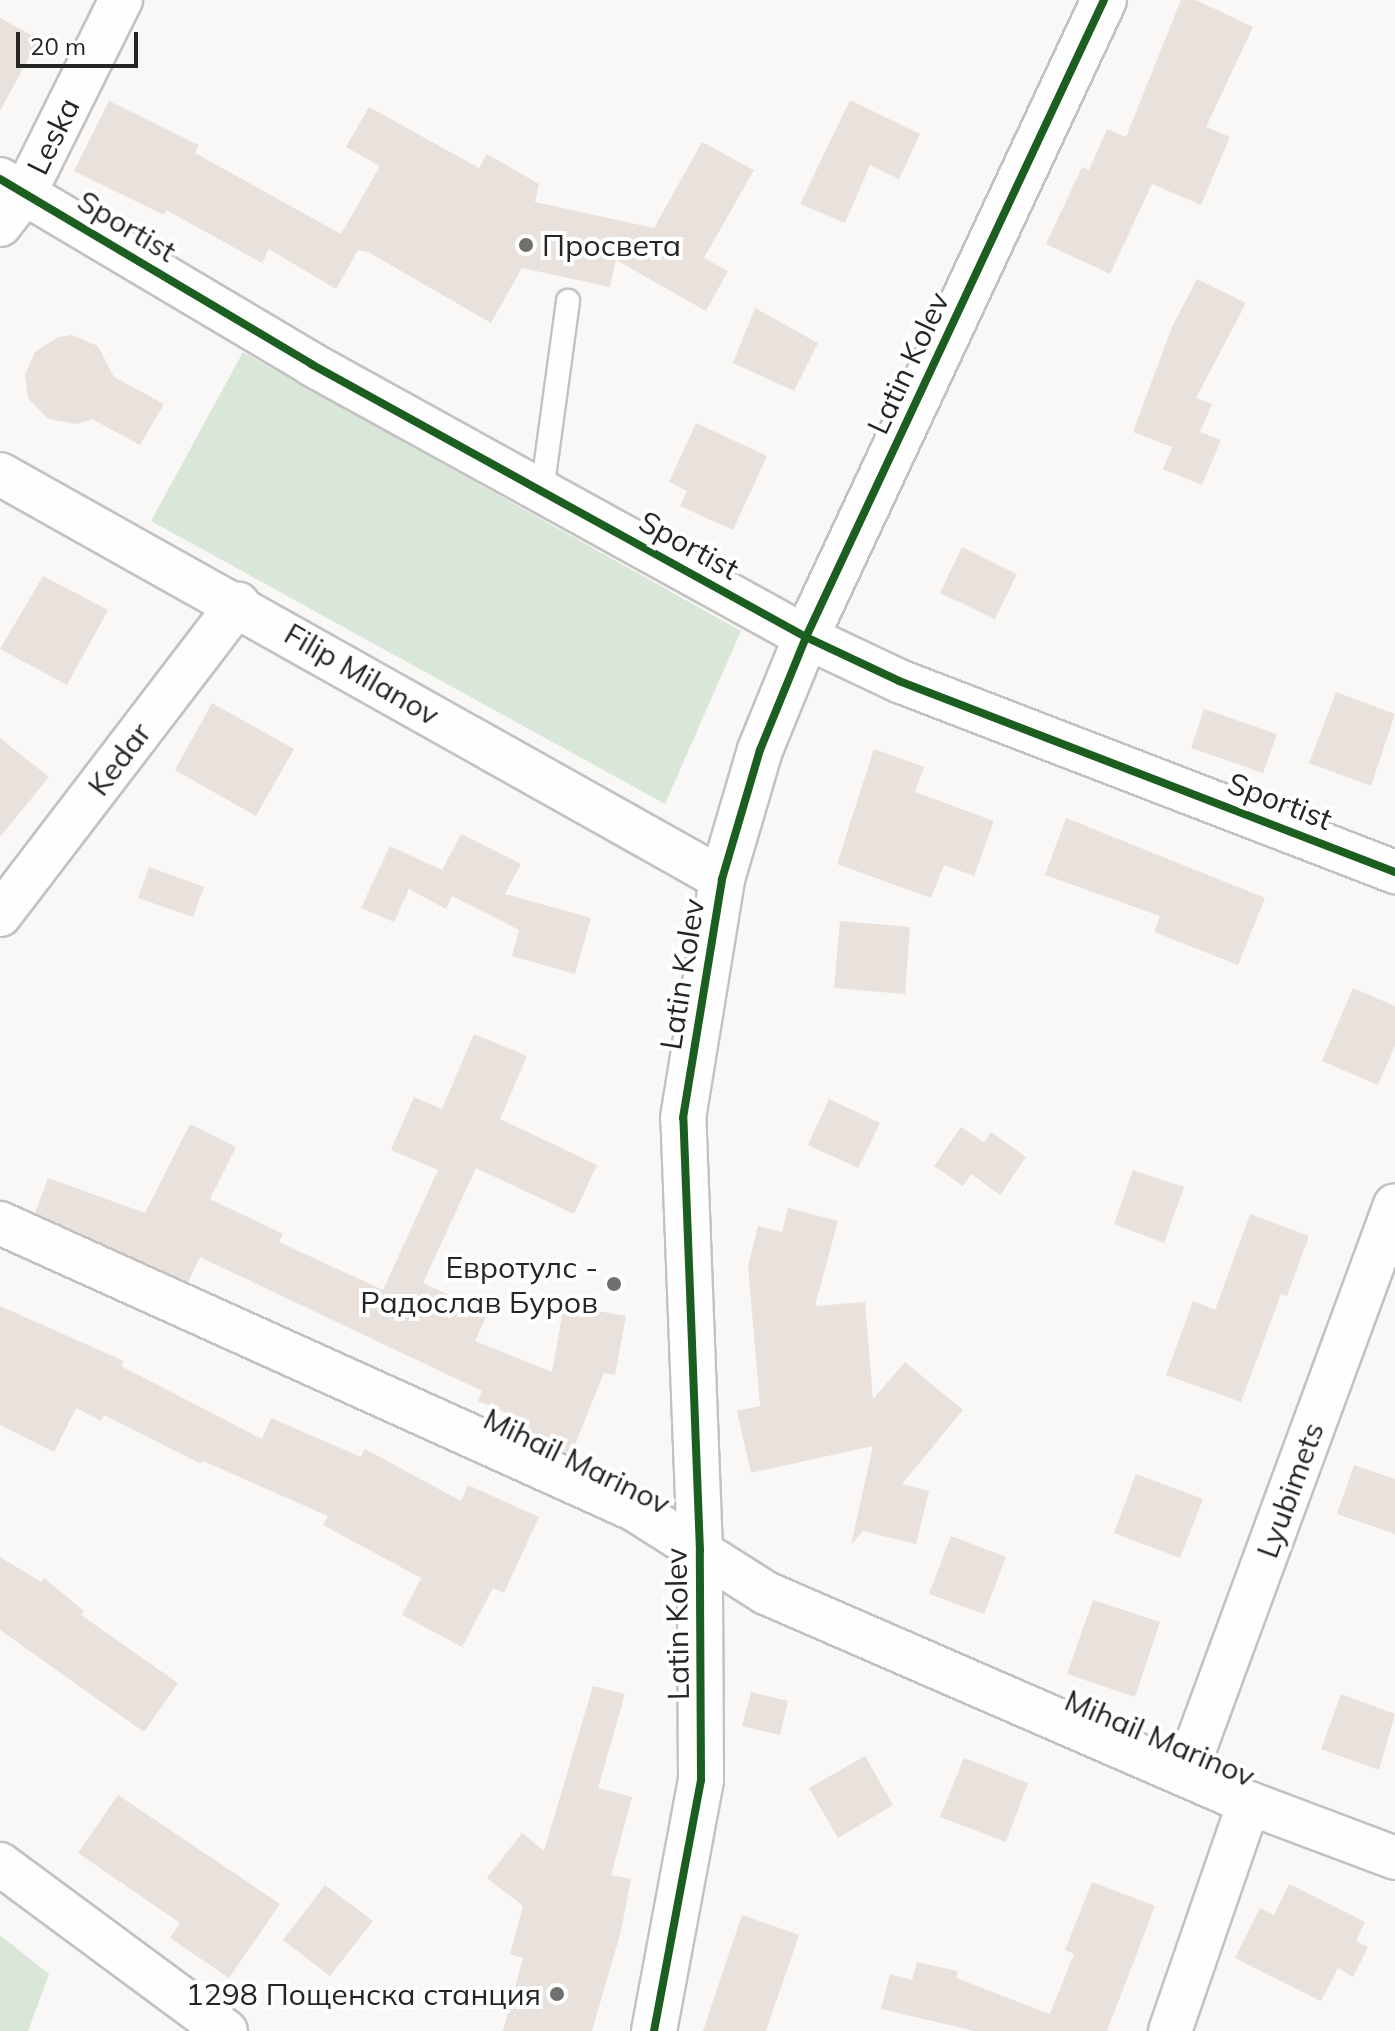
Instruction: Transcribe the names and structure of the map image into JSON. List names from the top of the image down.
{
  "streets": {
    "main road": ["Latin Kolev"],
    "street": [
      "Leska",
      "Sportist",
      "Filip Milanov",
      "Kedar",
      "Mihail Marinov",
      "Lyubimets"
    ]
  },
  "crossings": [
    ["Leska", "Sportist"],
    ["Sportist", "Latin Kolev"],
    ["Latin Kolev", "Filip Milanov"],
    ["Latin Kolev", "Mihail Marinov"],
    ["Filip Milanov", "Kedar"],
    ["Mihail Marinov", "Lyubimets"]
  ],
  "places": ["Просвета", "Евротулс - Радослав Буров", "1298 Пощенска станция"],
  "scale_bar": "20 m"
}
